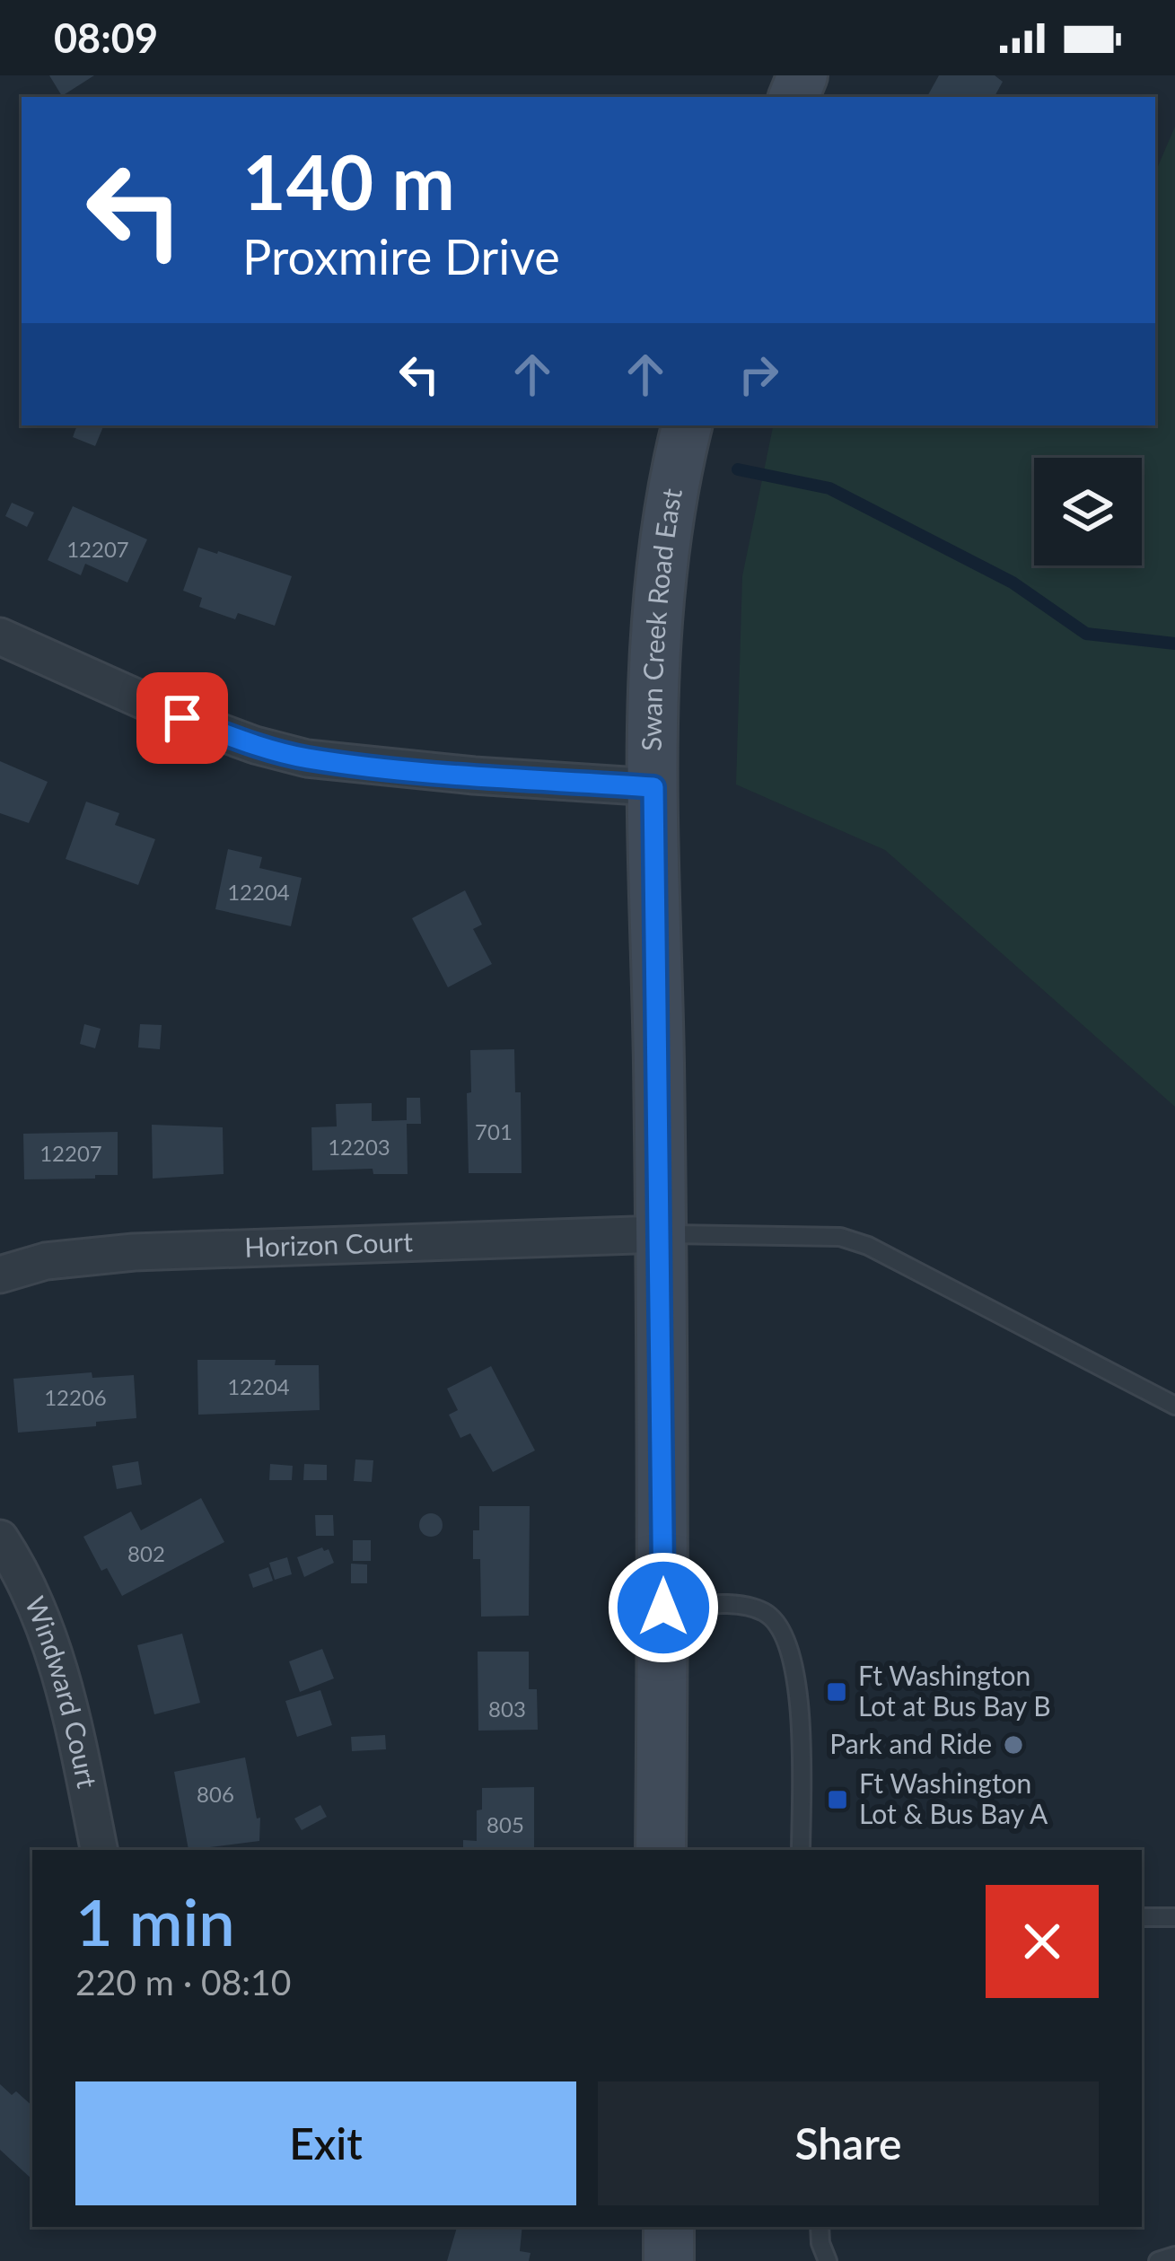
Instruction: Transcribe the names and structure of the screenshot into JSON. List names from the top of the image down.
{
  "streets": {
    "main road": ["Swan Creek Road East"],
    "street": ["Horizon Court", "Windward Court"]
  },
  "crossings": [
    ["Swan Creek Road East", "Horizon Court"]
  ],
  "places": {
    "transit": ["Ft Washington Lot at Bus Bay B", "Ft Washington Lot & Bus Bay A"],
    "other": ["Park and Ride"]
  },
  "house_numbers": [
    "12207",
    "12204",
    "701",
    "12203",
    "12207",
    "12204",
    "12206",
    "802",
    "803",
    "806",
    "805"
  ],
  "page": {
    "status": "08:09",
    "turn": ["140 m", "Proxmire Drive"],
    "heading": ["1 min", "220 m · 08:10"],
    "buttons": ["Exit", "Share"]
  }
}
